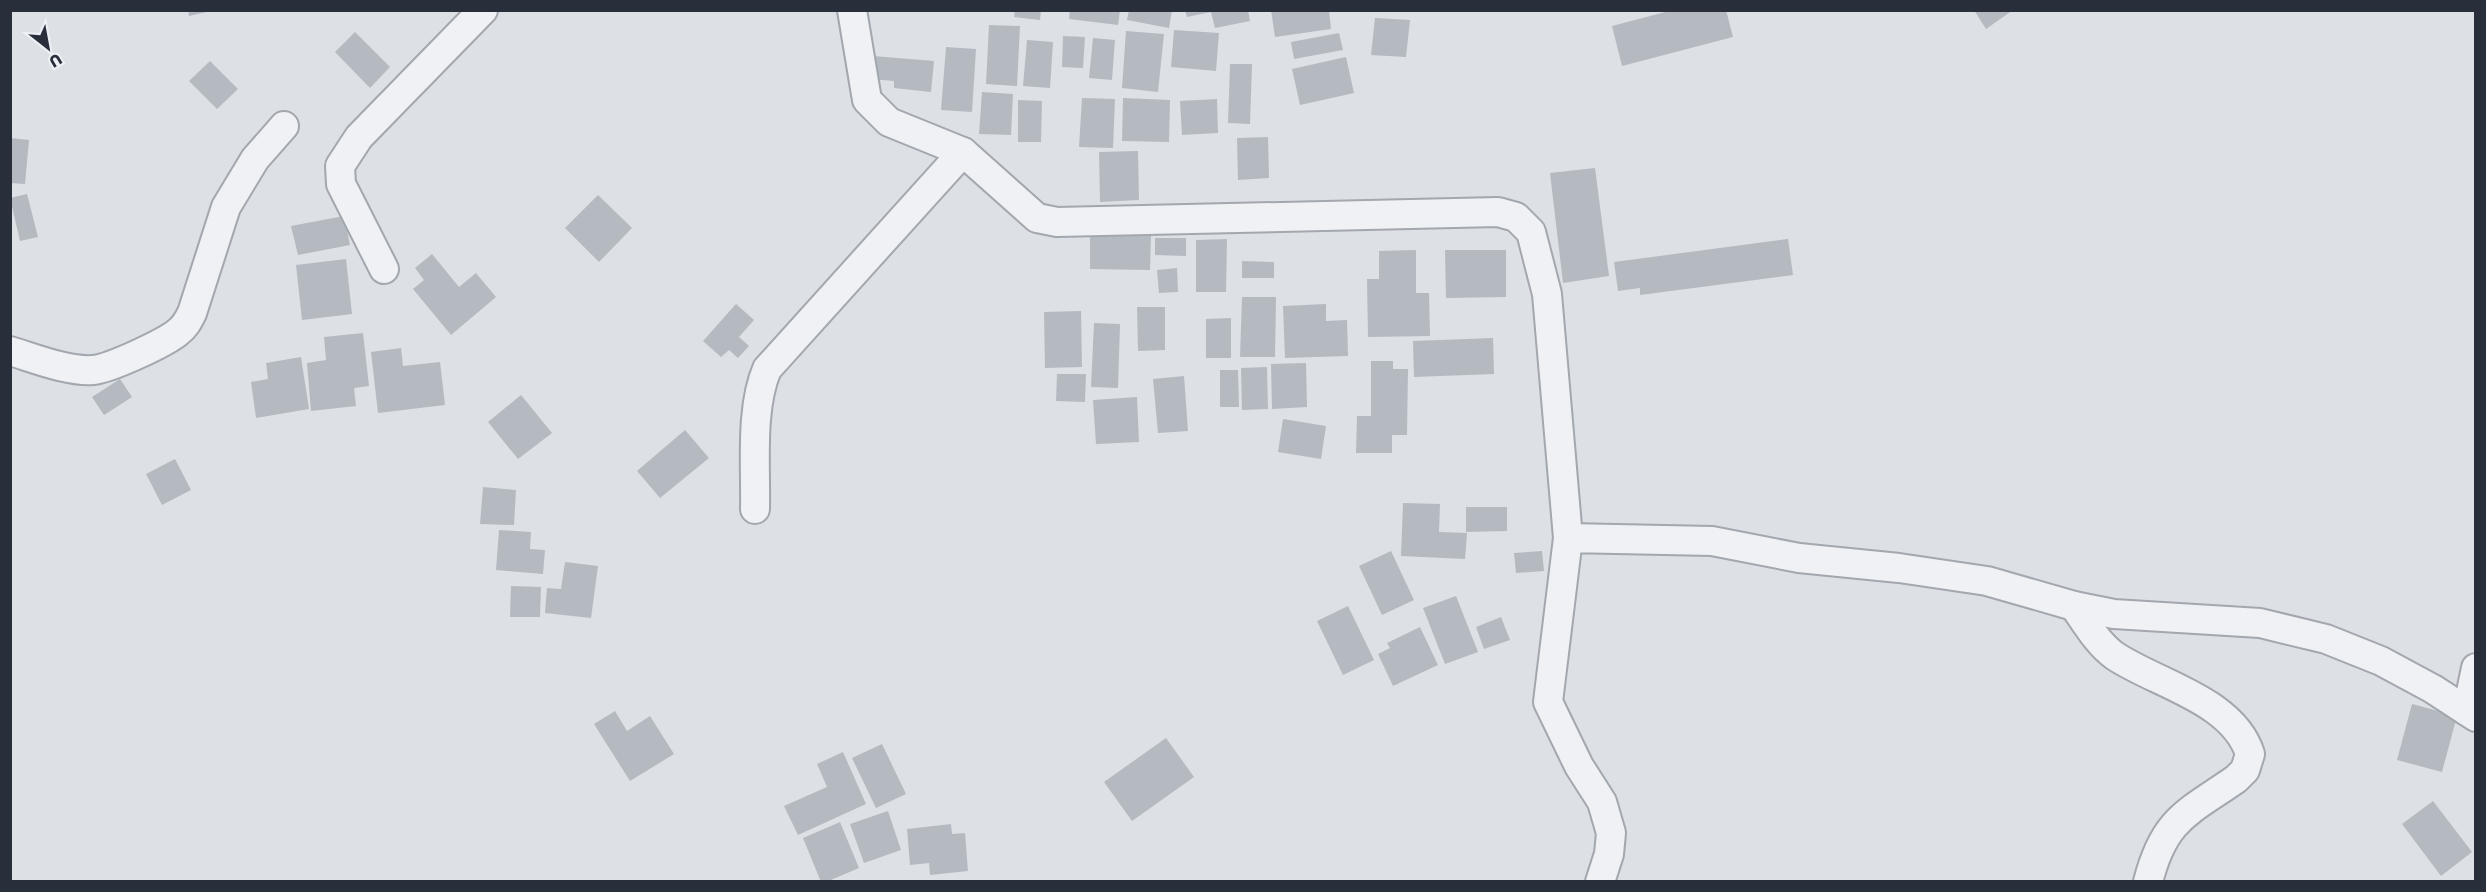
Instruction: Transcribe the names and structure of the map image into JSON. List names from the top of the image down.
{
  "north": "bottom right"
}
